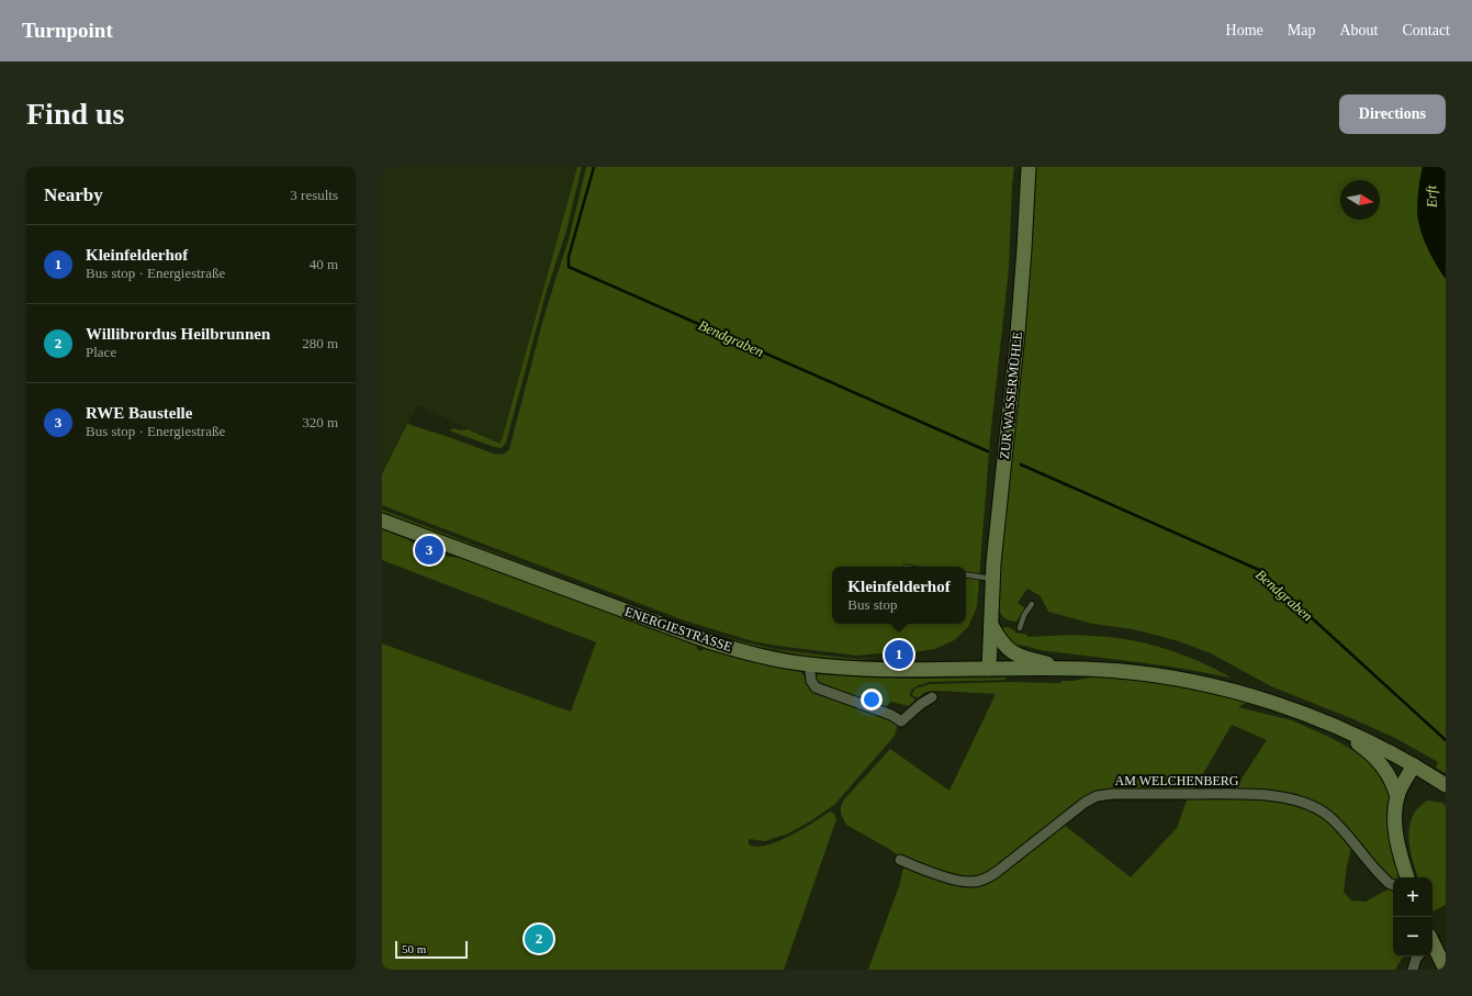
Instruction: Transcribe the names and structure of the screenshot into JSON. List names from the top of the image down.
{
  "streets": {
    "main road": ["ZUR WASSERMÜHLE", "ENERGIESTRASSE"],
    "street": ["AM WELCHENBERG"]
  },
  "crossings": [
    ["ZUR WASSERMÜHLE", "ENERGIESTRASSE"]
  ],
  "water": ["Erft", "Bendgraben"],
  "scale_bar": "50 m",
  "north": "right",
  "page": {
    "header": "Turnpoint",
    "nav": [
      "Home",
      "Map",
      "About",
      "Contact"
    ],
    "buttons": "Directions",
    "title": "Find us",
    "heading": ["Nearby", "3 results"],
    "list": [
      {
        "mark": "1",
        "name": "Kleinfelderhof",
        "note": "Bus stop · Energiestraße",
        "value": "40 m"
      },
      {
        "mark": "2",
        "name": "Willibrordus Heilbrunnen",
        "note": "Place",
        "value": "280 m"
      },
      {
        "mark": "3",
        "name": "RWE Baustelle",
        "note": "Bus stop · Energiestraße",
        "value": "320 m"
      }
    ],
    "pins": ["3", "1", "2"],
    "popup": ["Kleinfelderhof", "Bus stop"],
    "map_buttons": ["+", "−"],
    "scale": "50 m"
  }
}
